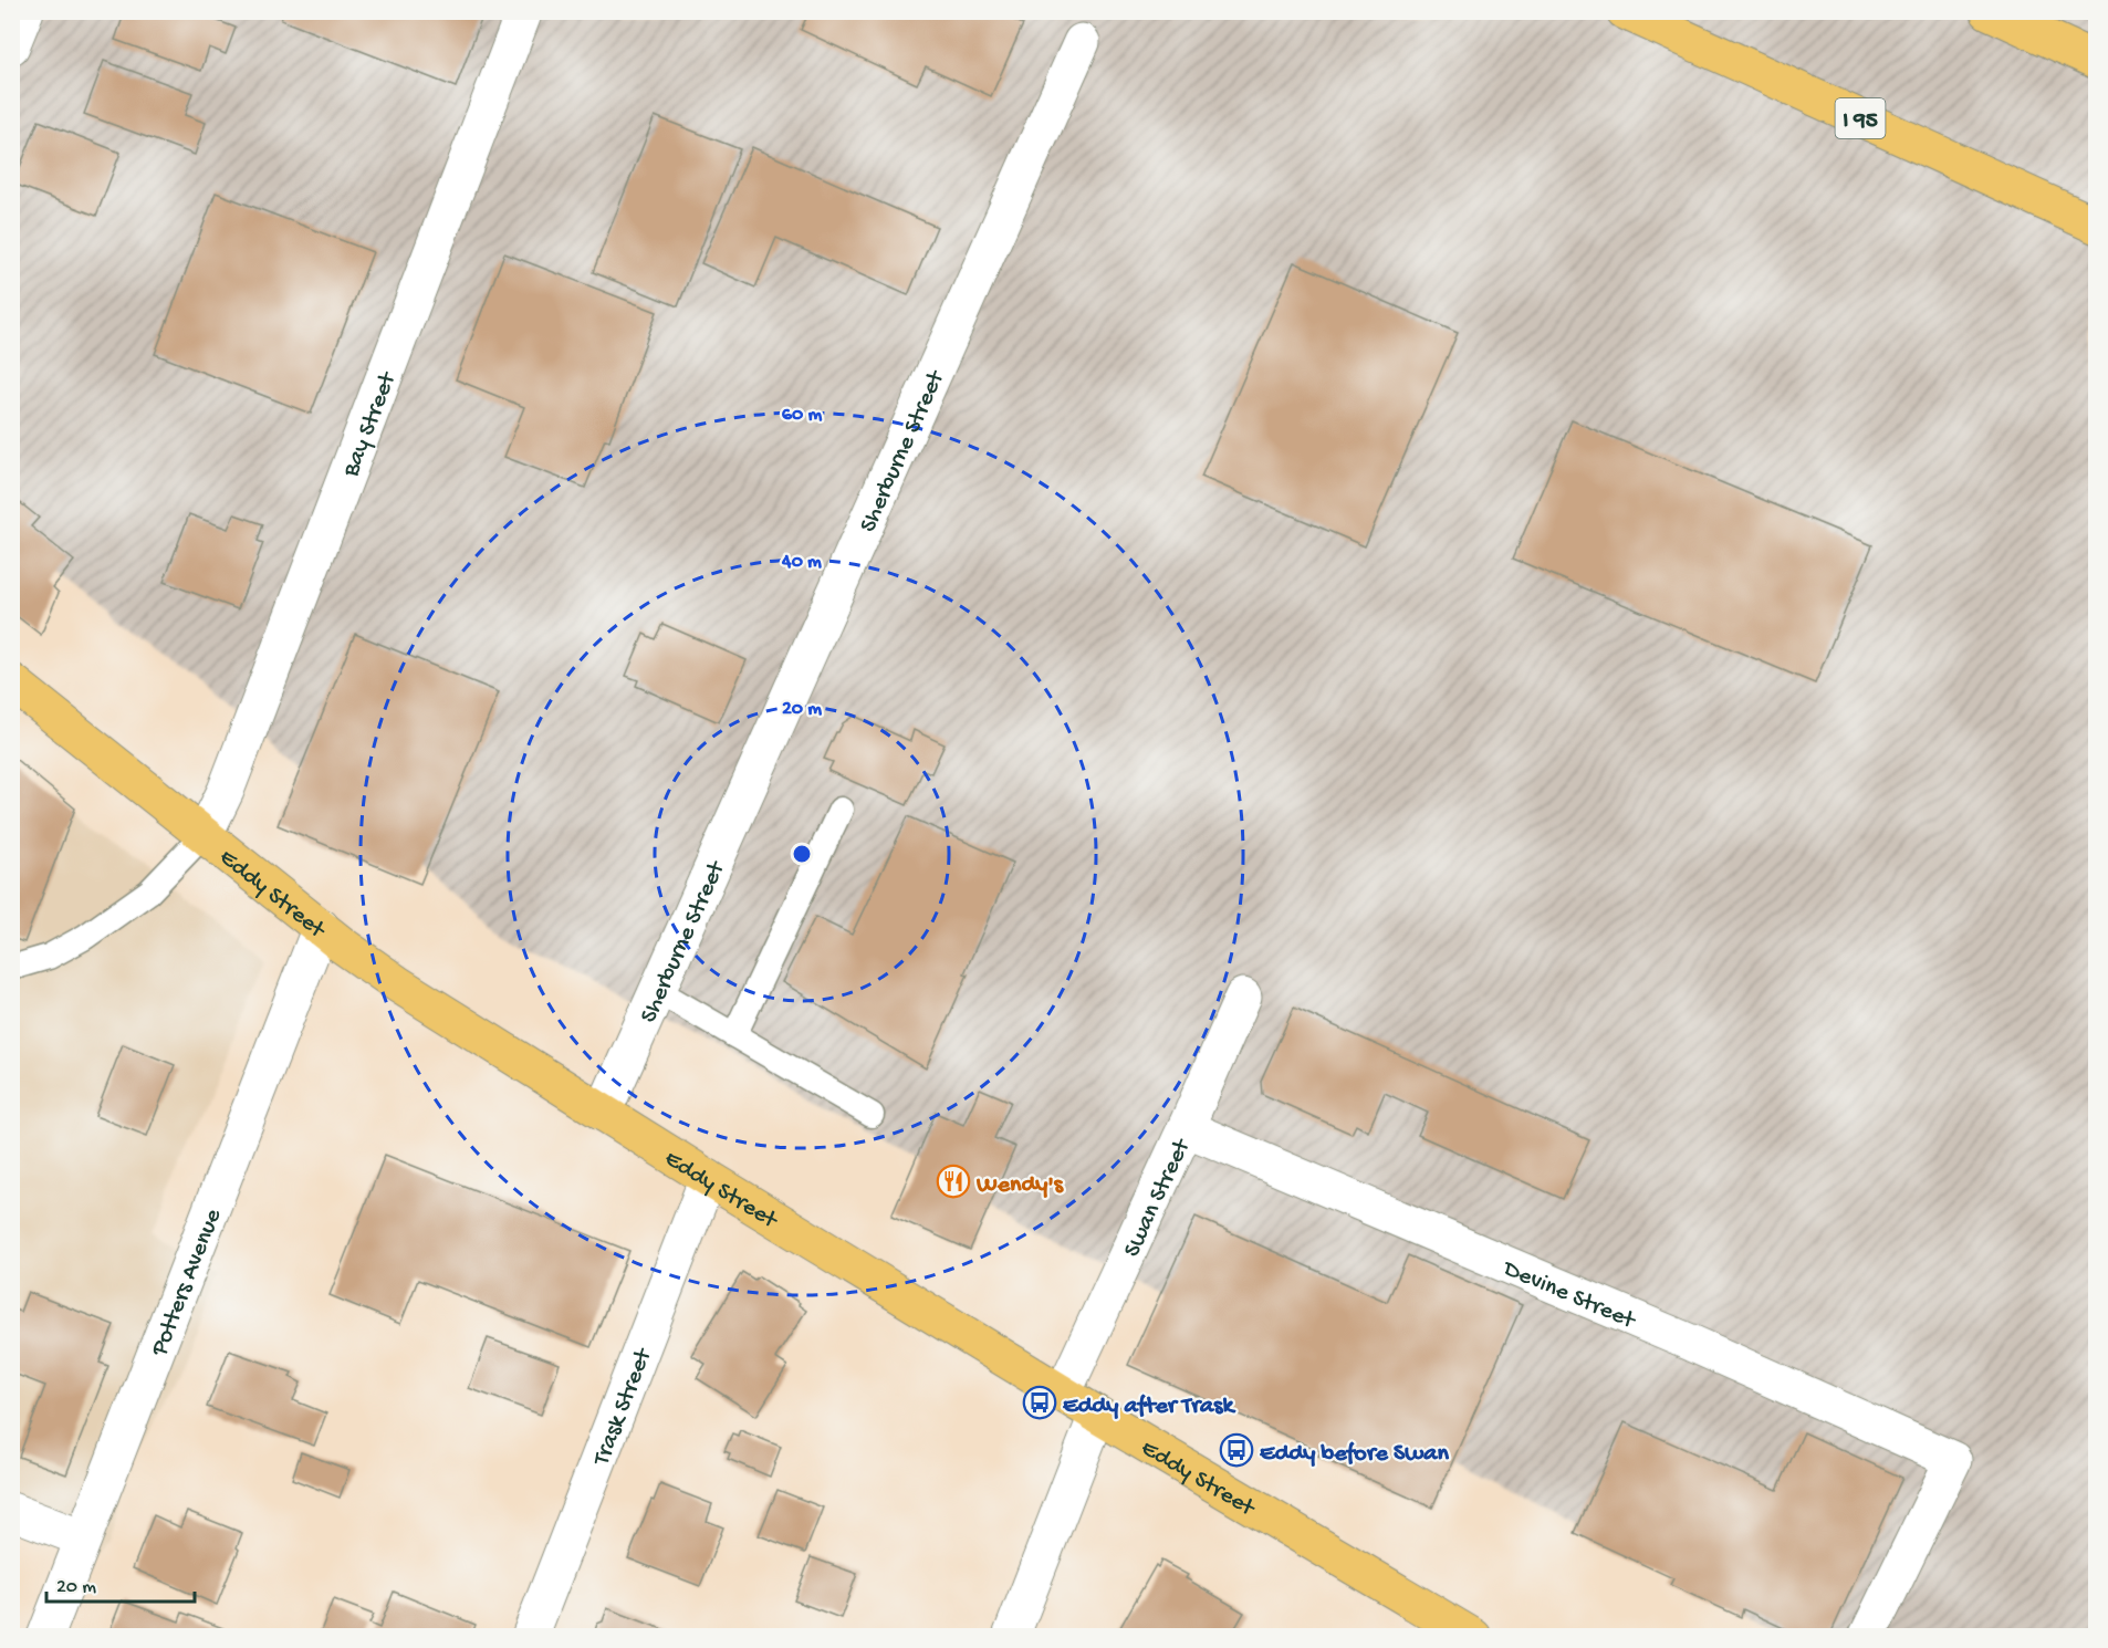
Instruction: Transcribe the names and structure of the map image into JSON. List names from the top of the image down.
{
  "streets": {
    "main road": ["I 95", "Eddy Street"],
    "street": [
      "Bay Street",
      "Sherburne Street",
      "Swan Street",
      "Potters Avenue",
      "Devine Street",
      "Trask Street"
    ]
  },
  "crossings": [
    ["Bay Street", "Eddy Street"],
    ["Sherburne Street", "Eddy Street"],
    ["Eddy Street", "Swan Street"],
    ["Eddy Street", "Potters Avenue"],
    ["Eddy Street", "Trask Street"],
    ["Swan Street", "Devine Street"]
  ],
  "places": {
    "restaurant": ["Wendy's"],
    "bus stop": ["Eddy after Trask", "Eddy before Swan"]
  },
  "scale_bar": "20 m",
  "rings": ["60 m", "40 m", "20 m"]
}
